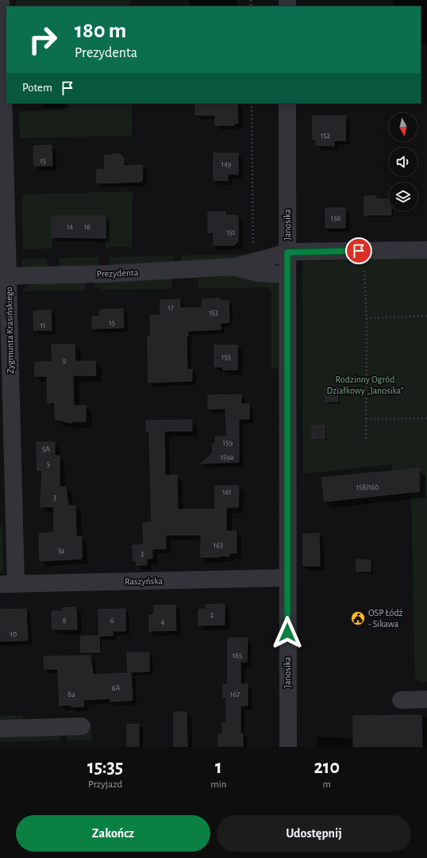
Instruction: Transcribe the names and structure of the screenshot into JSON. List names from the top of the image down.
{
  "streets": {
    "street": [
      "Janosika",
      "Prezydenta",
      "Zygmunta Krasińskiego",
      "Raszyńska"
    ]
  },
  "crossings": [
    ["Janosika", "Prezydenta"],
    ["Janosika", "Raszyńska"],
    ["Prezydenta", "Zygmunta Krasińskiego"],
    ["Zygmunta Krasińskiego", "Raszyńska"]
  ],
  "parks": ["Rodzinny Ogród Działkowy „Janosika”"],
  "places": {
    "public building": ["OSP Łódź - Sikawa"]
  },
  "house_numbers": [
    "152",
    "15",
    "149",
    "156",
    "14",
    "16",
    "151",
    "17",
    "153",
    "15",
    "11",
    "155",
    "9",
    "159",
    "5A",
    "159a",
    "5",
    "158/160",
    "161",
    "3",
    "163",
    "3a",
    "3",
    "2",
    "8",
    "6",
    "4",
    "10",
    "165",
    "6A",
    "8a",
    "167"
  ],
  "north": "bottom",
  "page": {
    "turn": ["180 m", "Prezydenta"],
    "then": "Potem",
    "eta": [
      "15:35",
      "Przyjazd",
      "1",
      "min",
      "210",
      "m"
    ],
    "buttons": ["Zakończ", "Udostępnij"]
  }
}
